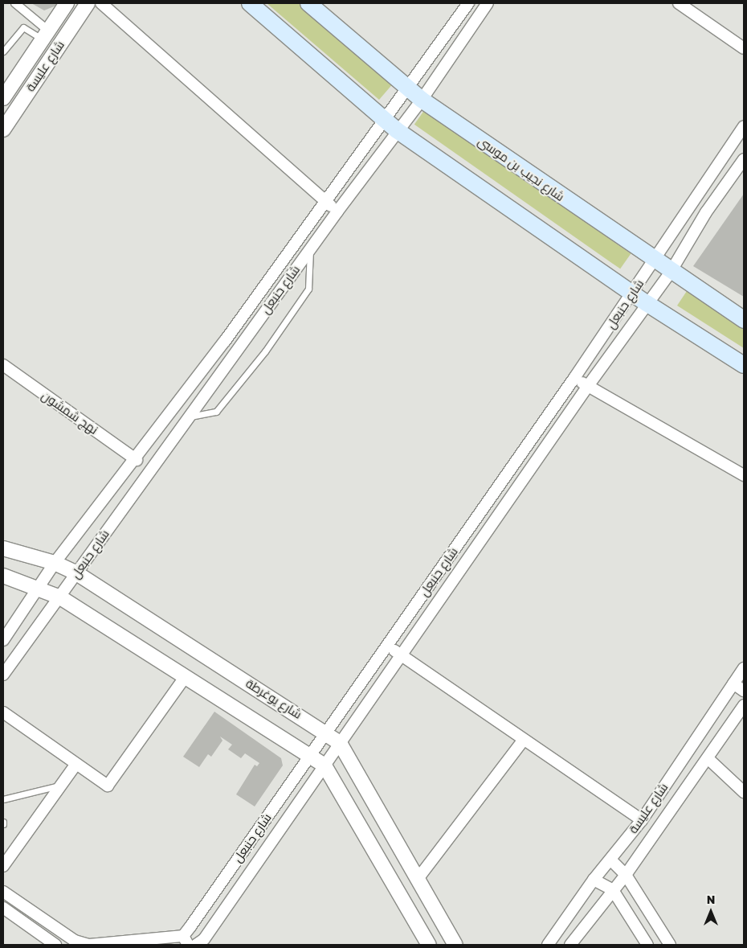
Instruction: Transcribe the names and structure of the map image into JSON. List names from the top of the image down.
{
  "streets": {
    "main road": ["شارع نجيب بن موسى"],
    "street": [
      "شارع عليسة",
      "شارع حنبعل",
      "نهج شمشون",
      "شارع يوغرطة"
    ]
  },
  "crossings": [
    ["شارع نجيب بن موسى", "شارع حنبعل"],
    ["شارع حنبعل", "نهج شمشون"],
    ["شارع حنبعل", "شارع يوغرطة"]
  ],
  "north": "top"
}
